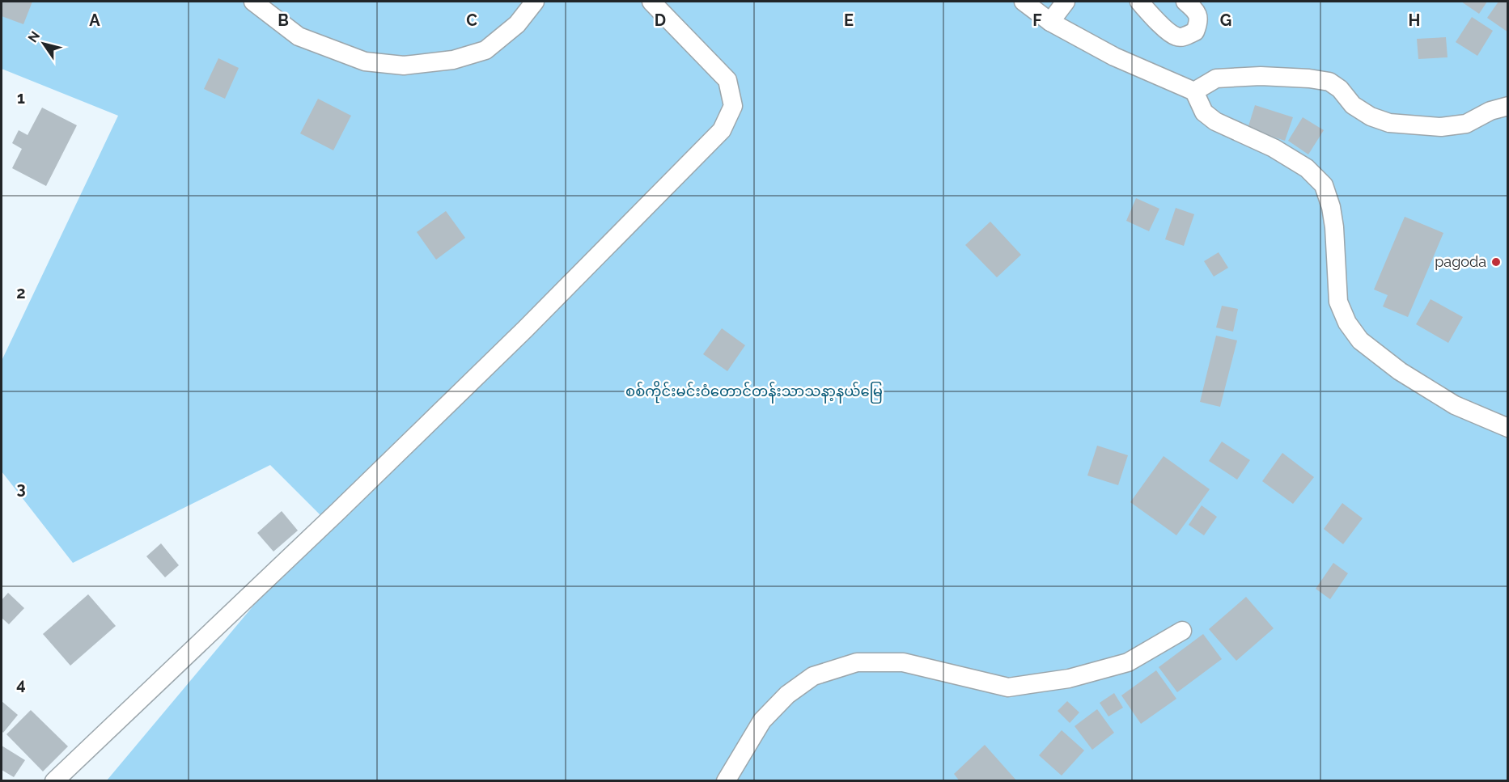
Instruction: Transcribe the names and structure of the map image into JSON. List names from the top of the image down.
{
  "parks": ["စစ်ကိုင်းမင်းဝံတောင်တန်းသာသနာ့နယ်မြေ"],
  "places": ["pagoda"],
  "north": "top left",
  "grid": {
    "columns": [
      "A",
      "B",
      "C",
      "D",
      "E",
      "F",
      "G",
      "H"
    ],
    "rows": [
      "1",
      "2",
      "3",
      "4"
    ]
  }
}
